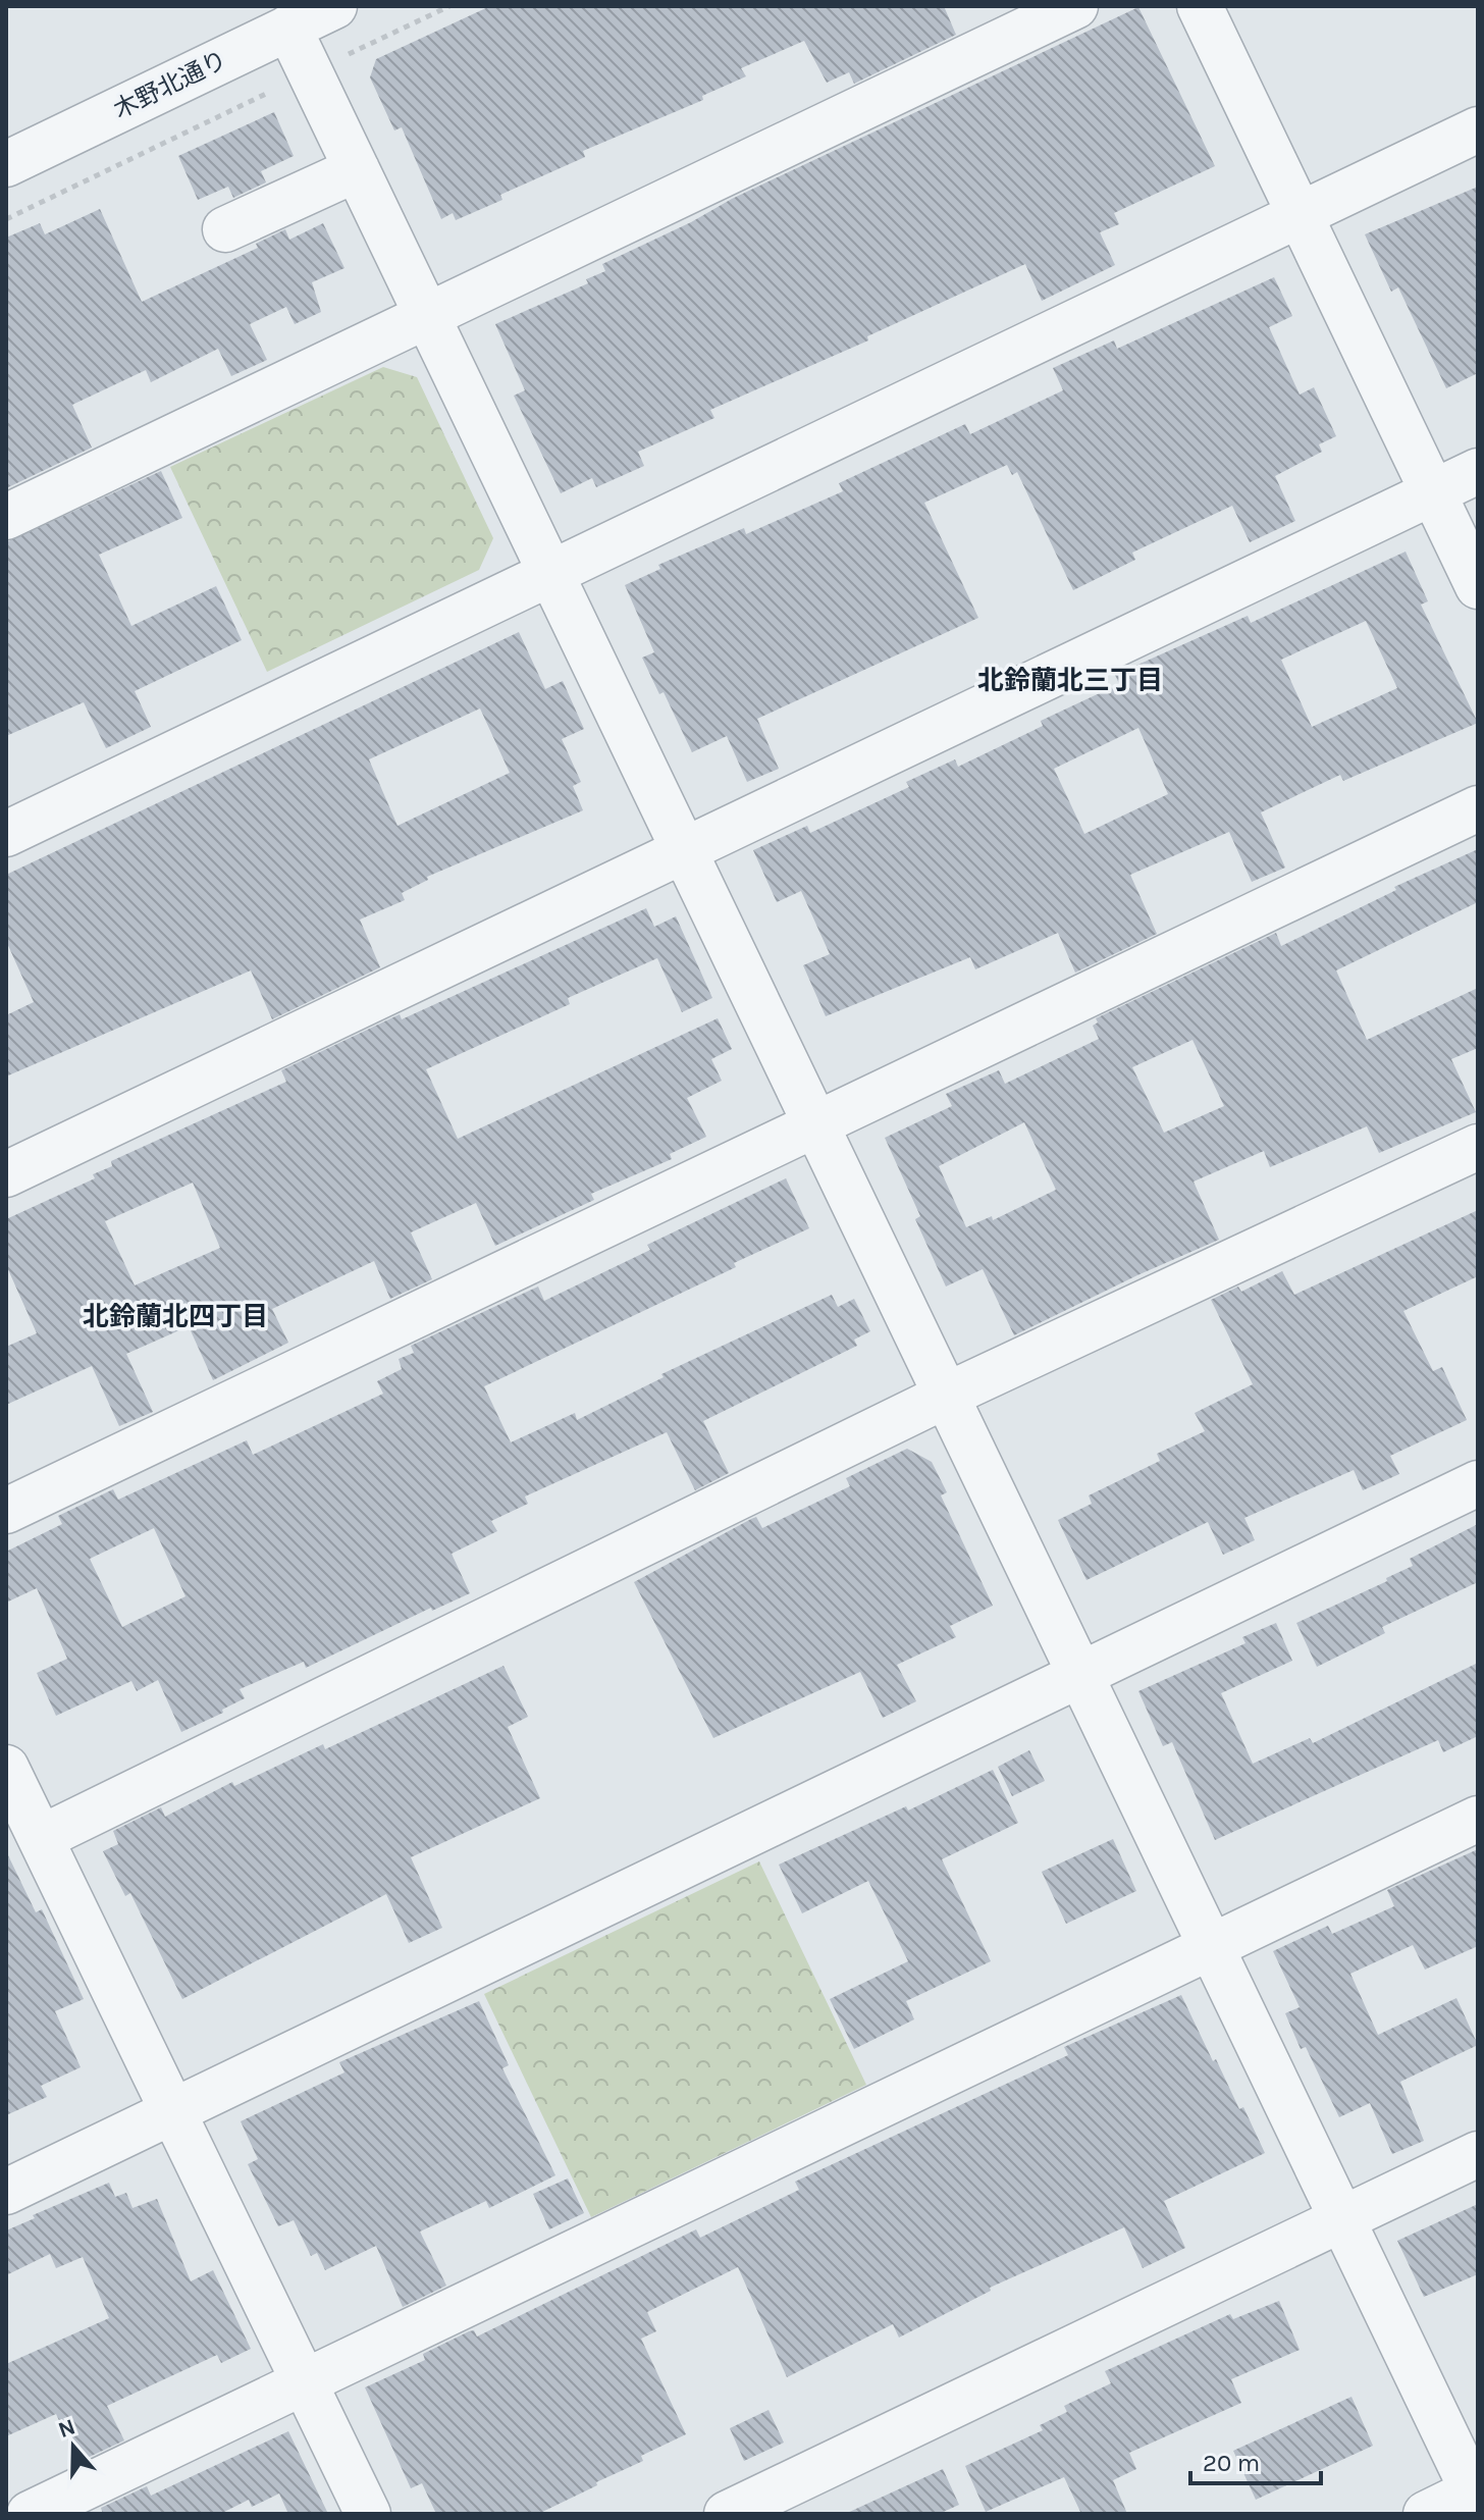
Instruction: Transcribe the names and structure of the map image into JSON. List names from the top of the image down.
{
  "streets": {
    "street": ["木野北通り"]
  },
  "districts": ["北鈴蘭北三丁目", "北鈴蘭北四丁目"],
  "scale_bar": "20 m",
  "north": "top"
}
